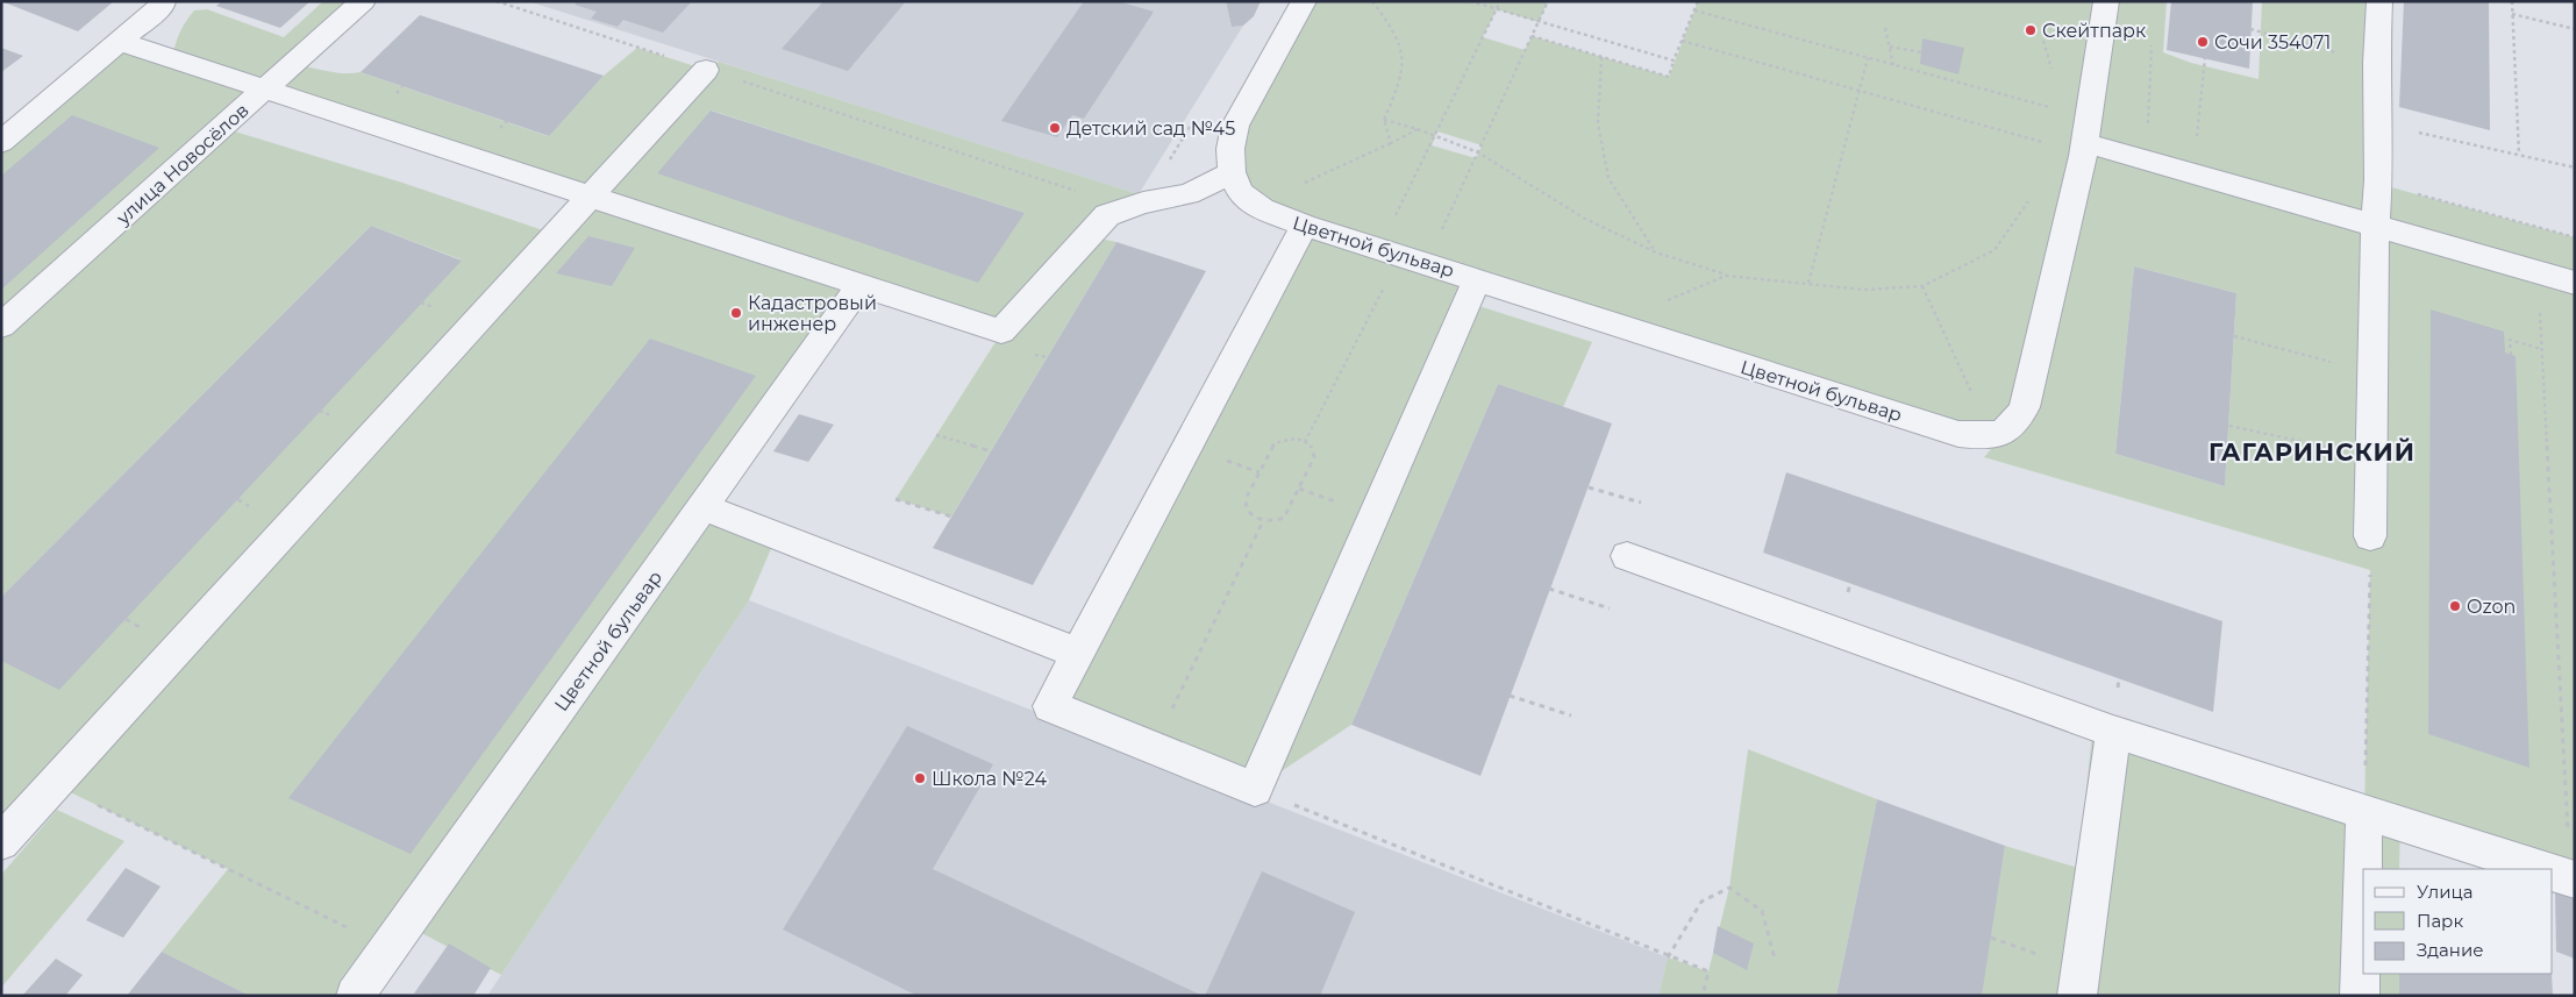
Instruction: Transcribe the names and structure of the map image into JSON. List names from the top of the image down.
{
  "streets": {
    "street": ["улица Новосёлов", "Цветной бульвар"]
  },
  "districts": ["ГАГАРИНСКИЙ"],
  "places": [
    "Скейтпарк",
    "Сочи 354071",
    "Детский сад №45",
    "Кадастровый инженер",
    "Ozon",
    "Школа №24"
  ],
  "legend": ["Улица", "Парк", "Здание"]
}
